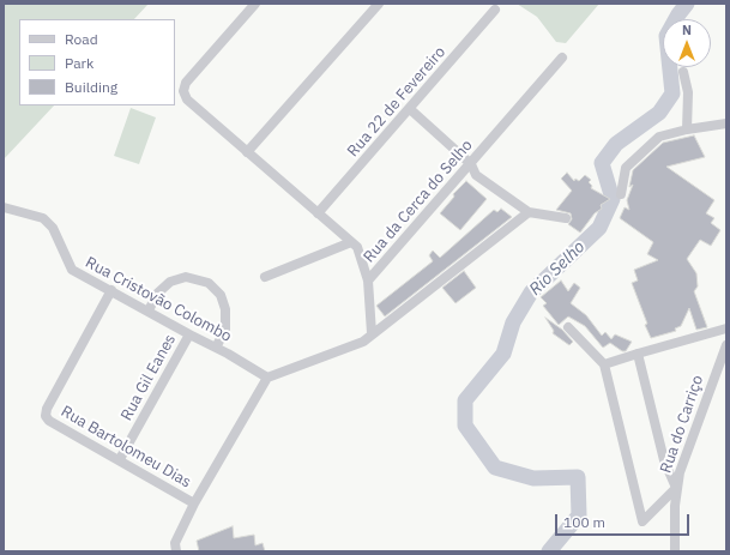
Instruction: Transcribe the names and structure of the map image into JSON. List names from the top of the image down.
{
  "streets": {
    "street": [
      "Rua 22 de Fevereiro",
      "Rua da Cerca do Selho",
      "Rua Cristovão Colombo",
      "Rua Gil Eanes",
      "Rua do Carriço",
      "Rua Bartolomeu Dias"
    ]
  },
  "crossings": [
    ["Rua Cristovão Colombo", "Rua Gil Eanes"],
    ["Rua Cristovão Colombo", "Rua Bartolomeu Dias"],
    ["Rua Gil Eanes", "Rua Bartolomeu Dias"]
  ],
  "water": ["Rio Selho"],
  "legend": ["Road", "Park", "Building"],
  "scale_bar": "100 m",
  "north": "top"
}
